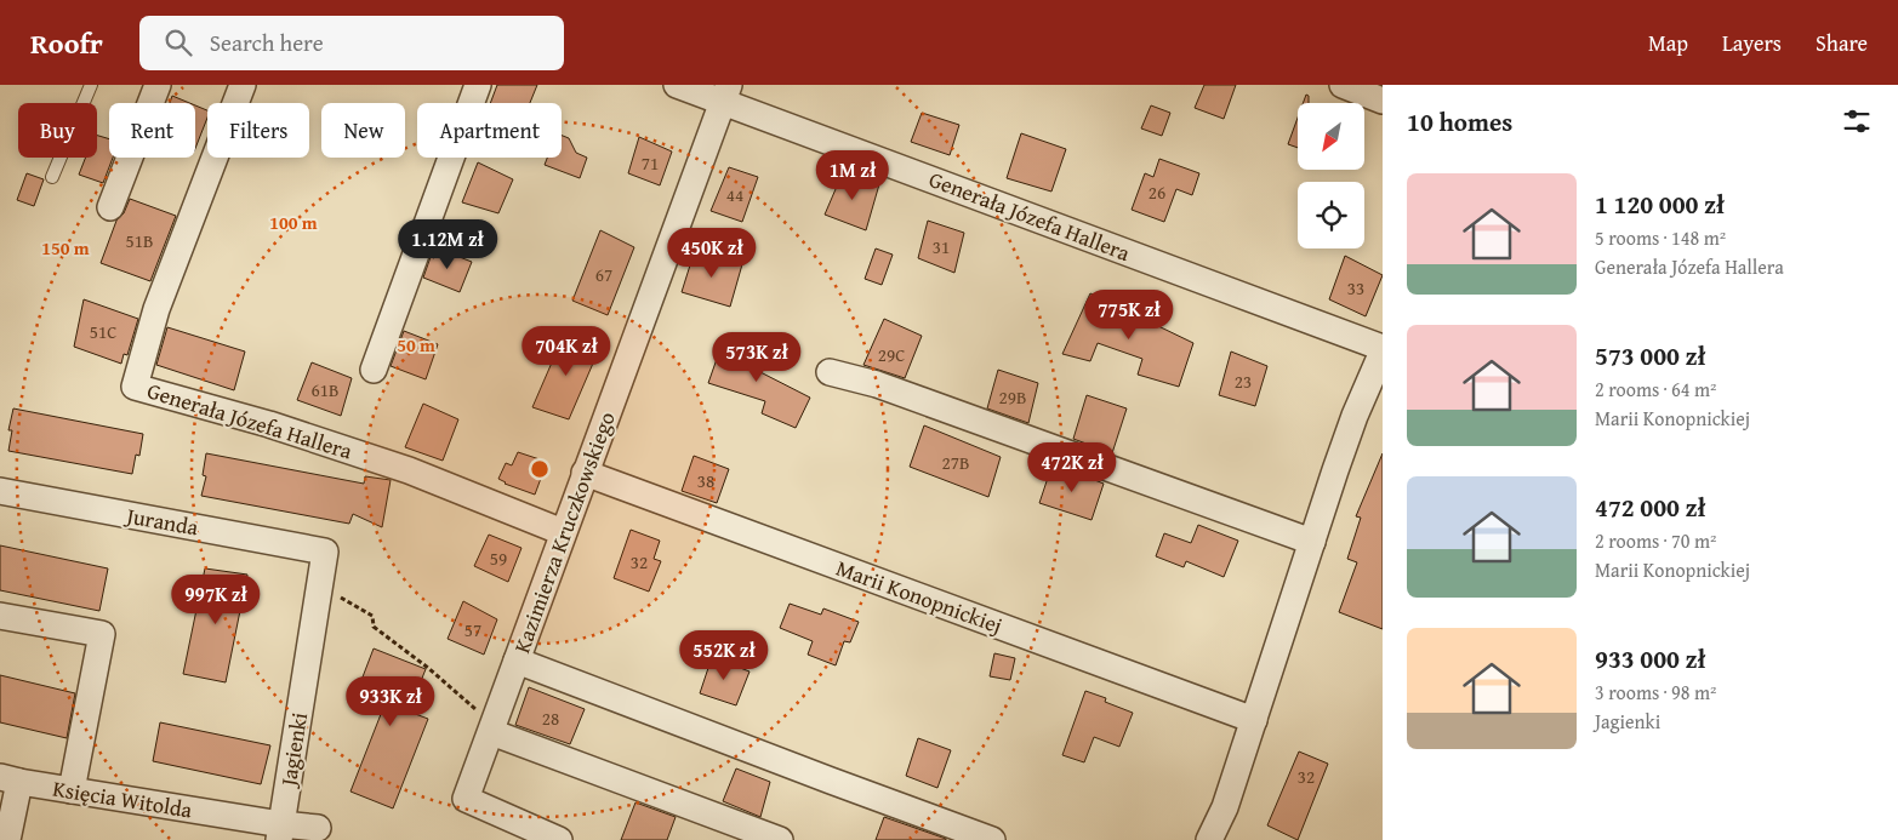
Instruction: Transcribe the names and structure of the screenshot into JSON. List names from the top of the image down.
{
  "streets": {
    "street": [
      "Generała Józefa Hallera",
      "Juranda",
      "Kazimierza Kruczkowskiego",
      "Marii Konopnickiej",
      "Jagienki",
      "Księcia Witolda"
    ]
  },
  "crossings": [
    ["Generała Józefa Hallera", "Kazimierza Kruczkowskiego"],
    ["Juranda", "Jagienki"],
    ["Kazimierza Kruczkowskiego", "Marii Konopnickiej"],
    ["Jagienki", "Księcia Witolda"]
  ],
  "house_numbers": [
    "71",
    "26",
    "44",
    "51B",
    "31",
    "67",
    "33",
    "51C",
    "29C",
    "23",
    "61B",
    "29B",
    "27B",
    "38",
    "59",
    "32",
    "57",
    "28",
    "32"
  ],
  "north": "bottom left",
  "page": {
    "header": "Roofr",
    "search": "Search here",
    "nav": ["Map", "Layers", "Share"],
    "heading": "10 homes",
    "chip": [
      "Buy",
      "Rent",
      "Filters",
      "New",
      "Apartment"
    ],
    "price": [
      "1M zł",
      "1.12M zł",
      "450K zł",
      "775K zł",
      "704K zł",
      "573K zł",
      "472K zł",
      "997K zł",
      "552K zł",
      "933K zł"
    ],
    "list": [
      {
        "name": "1 120 000 zł",
        "note": "5 rooms · 148 m² · Generała Józefa Hallera"
      },
      {
        "name": "573 000 zł",
        "note": "2 rooms · 64 m² · Marii Konopnickiej"
      },
      {
        "name": "472 000 zł",
        "note": "2 rooms · 70 m² · Marii Konopnickiej"
      },
      {
        "name": "933 000 zł",
        "note": "3 rooms · 98 m² · Jagienki"
      }
    ]
  },
  "rings": ["100 m", "150 m", "50 m"]
}
